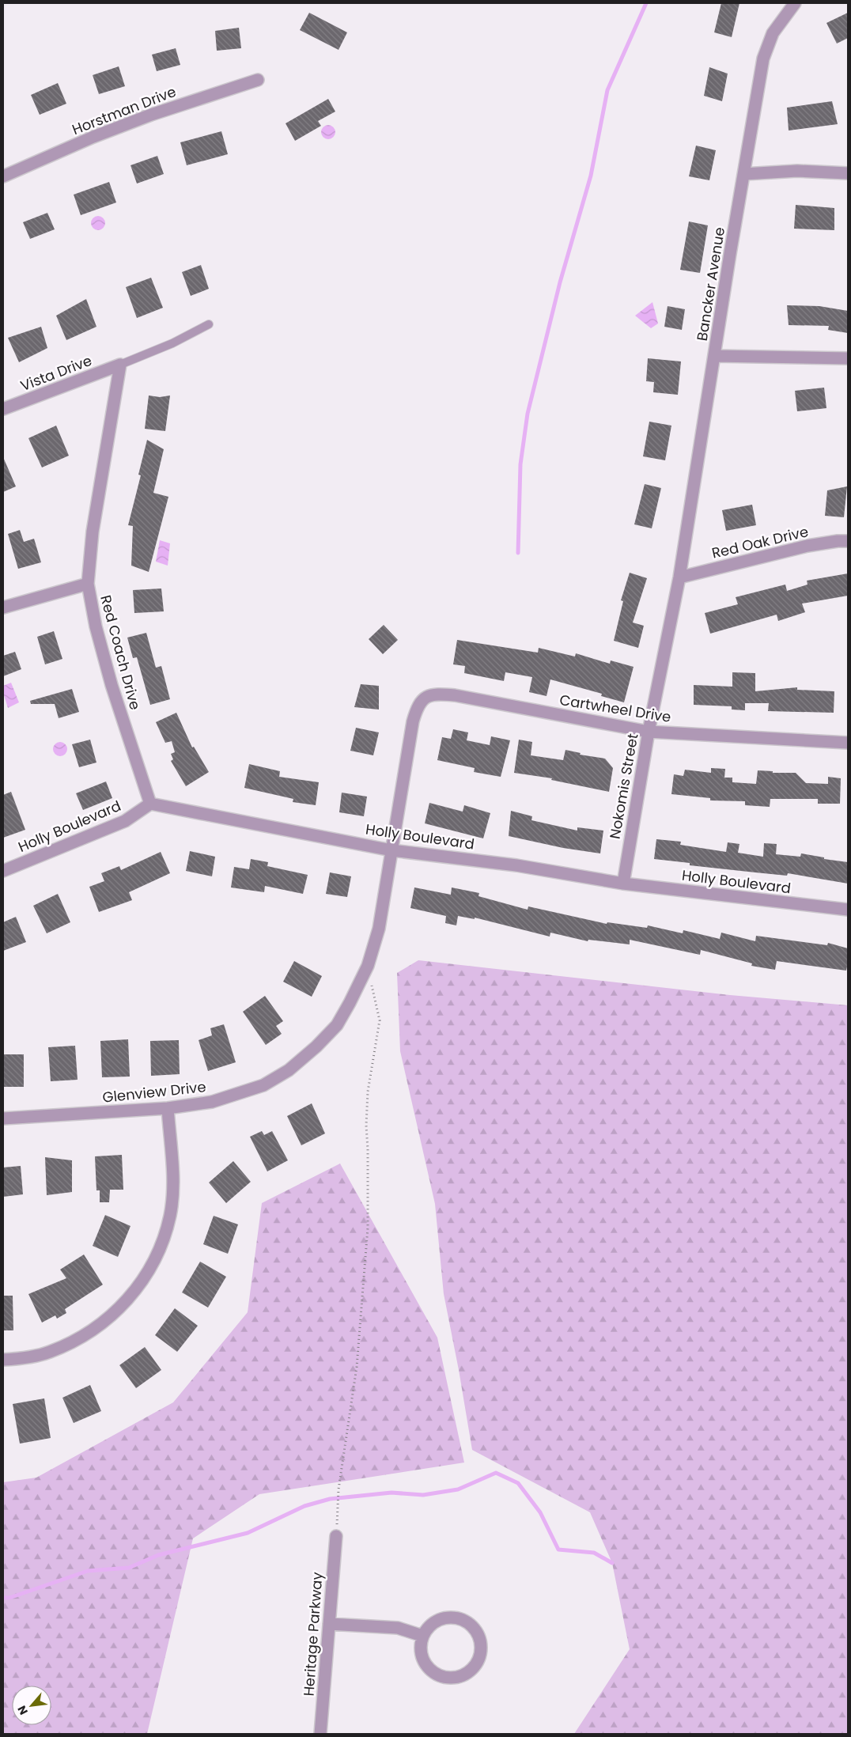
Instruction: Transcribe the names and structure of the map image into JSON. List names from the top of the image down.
{
  "streets": {
    "street": [
      "Horstman Drive",
      "Bancker Avenue",
      "Vista Drive",
      "Red Oak Drive",
      "Red Coach Drive",
      "Cartwheel Drive",
      "Nokomis Street",
      "Holly Boulevard",
      "Glenview Drive",
      "Heritage Parkway"
    ]
  },
  "crossings": [
    ["Bancker Avenue", "Red Oak Drive"],
    ["Bancker Avenue", "Nokomis Street"],
    ["Vista Drive", "Red Coach Drive"],
    ["Red Oak Drive", "Nokomis Street"],
    ["Red Coach Drive", "Holly Boulevard"],
    ["Cartwheel Drive", "Nokomis Street"],
    ["Cartwheel Drive", "Glenview Drive"],
    ["Nokomis Street", "Holly Boulevard"],
    ["Holly Boulevard", "Glenview Drive"]
  ],
  "north": "bottom left"
}
